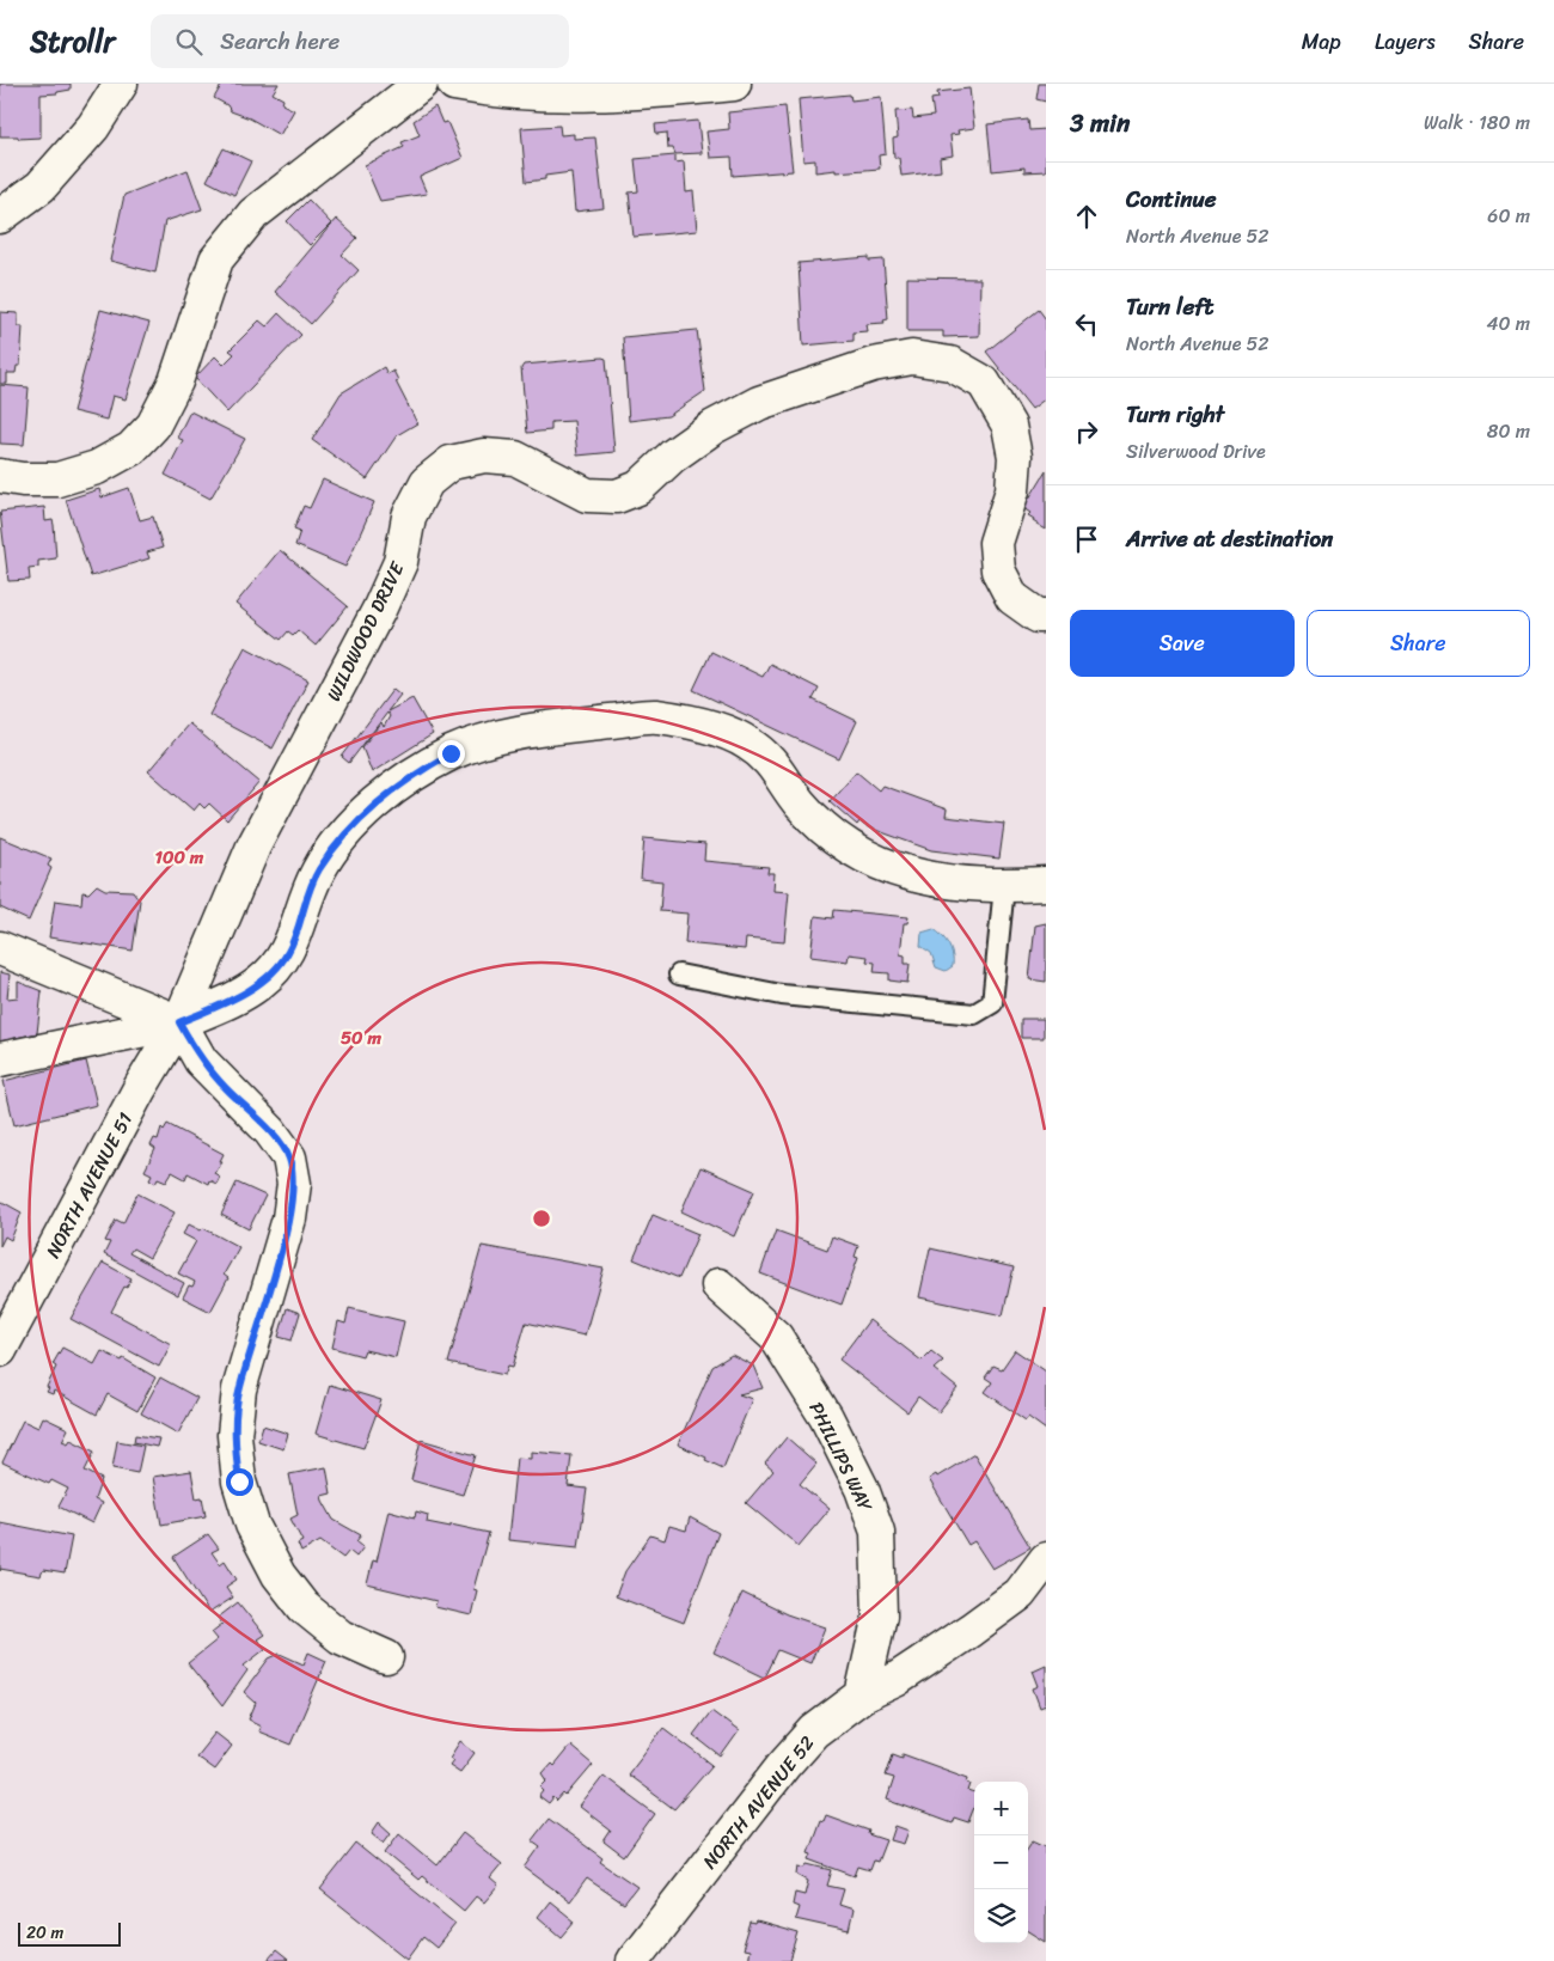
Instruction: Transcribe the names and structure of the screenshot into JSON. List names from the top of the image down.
{
  "streets": {
    "street": [
      "WILDWOOD DRIVE",
      "NORTH AVENUE 51",
      "PHILLIPS WAY",
      "NORTH AVENUE 52"
    ]
  },
  "crossings": [
    ["WILDWOOD DRIVE", "NORTH AVENUE 51"],
    ["PHILLIPS WAY", "NORTH AVENUE 52"]
  ],
  "scale_bar": "20 m",
  "page": {
    "header": "Strollr",
    "search": "Search here",
    "nav": ["Map", "Layers", "Share"],
    "heading": ["3 min", "Walk · 180 m"],
    "list": [
      ["Continue", "North Avenue 52", "60 m"],
      ["Turn left", "North Avenue 52", "40 m"],
      ["Turn right", "Silverwood Drive", "80 m"],
      "Arrive at destination"
    ],
    "buttons": ["Save", "Share"],
    "map_buttons": ["+", "−"],
    "scale": "20 m"
  },
  "rings": ["100 m", "50 m"]
}
